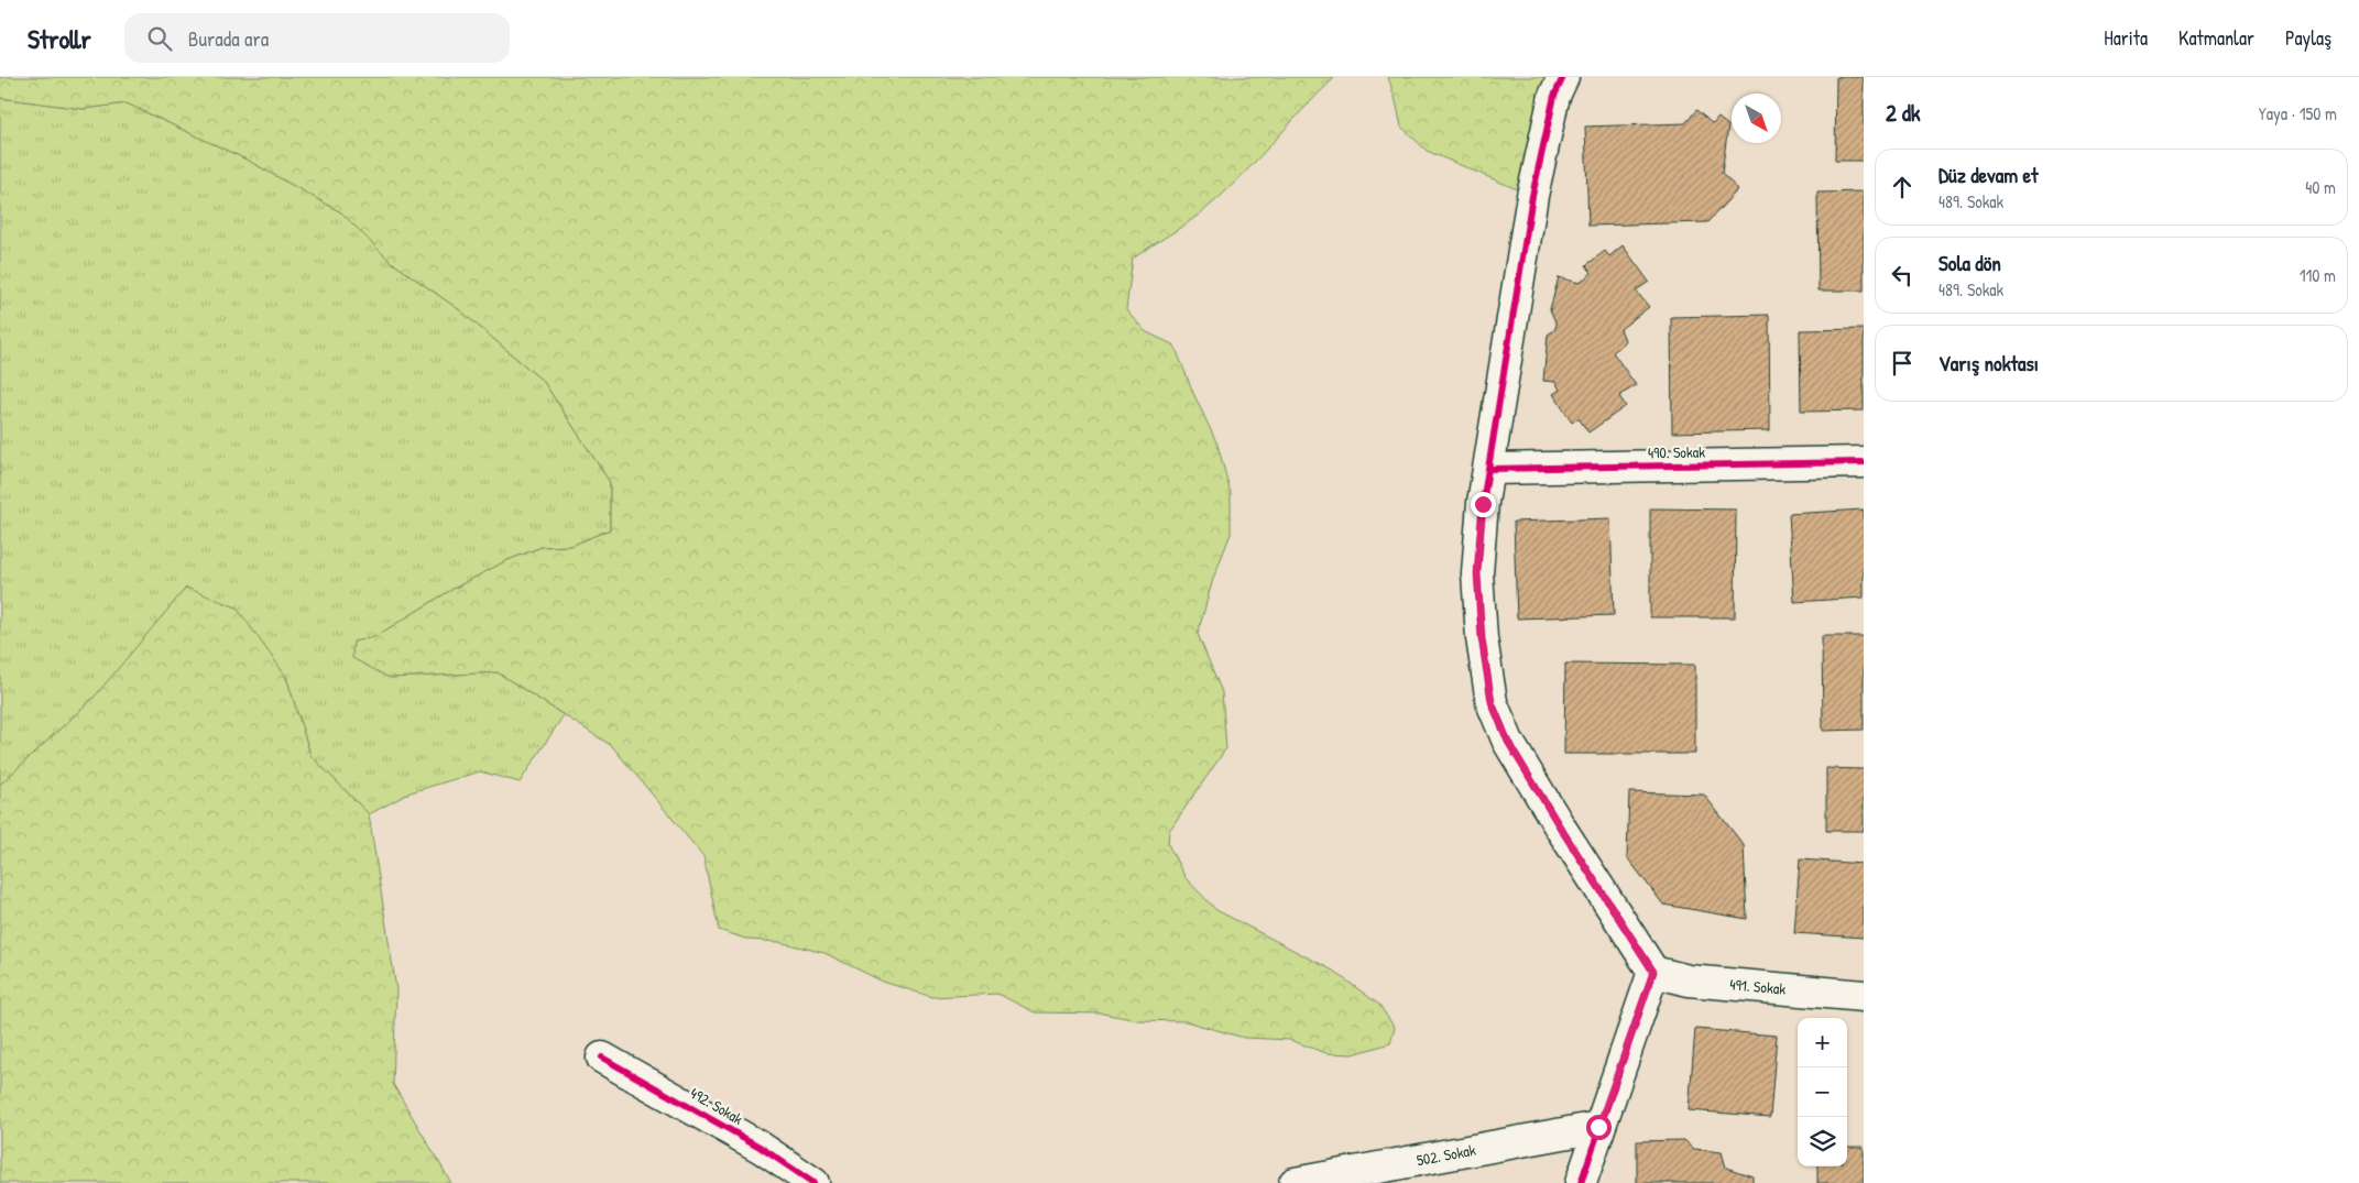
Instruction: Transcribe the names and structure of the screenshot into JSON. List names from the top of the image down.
{
  "streets": {
    "street": [
      "490. Sokak",
      "491. Sokak",
      "492. Sokak",
      "502. Sokak"
    ]
  },
  "north": "bottom right",
  "page": {
    "header": "Strollr",
    "search": "Burada ara",
    "nav": ["Harita", "Katmanlar", "Paylaş"],
    "heading": ["2 dk", "Yaya · 150 m"],
    "list": [
      ["Düz devam et", "489. Sokak", "40 m"],
      ["Sola dön", "489. Sokak", "110 m"],
      "Varış noktası"
    ],
    "map_buttons": ["+", "−"]
  }
}
